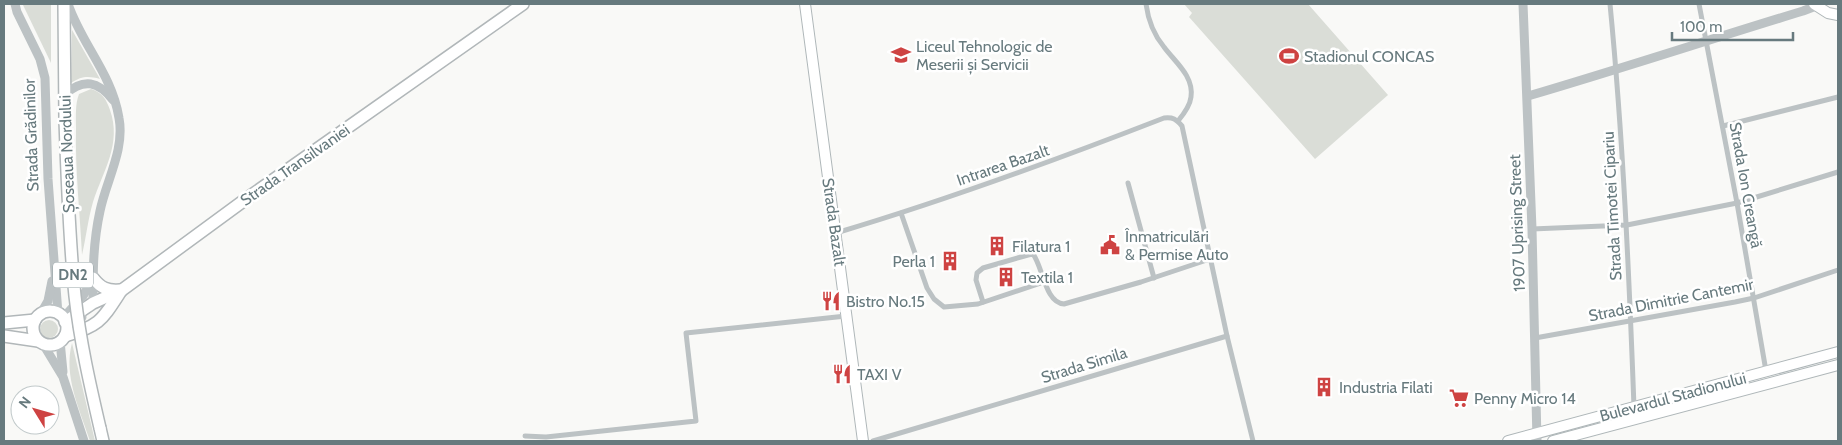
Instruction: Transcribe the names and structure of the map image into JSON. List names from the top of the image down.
{
  "streets": {
    "main road": [
      "Șoseaua Nordului",
      "Strada Transilvaniei",
      "Strada Bazalt",
      "DN2",
      "Bulevardul Stadionului"
    ],
    "street": [
      "Strada Grădinilor",
      "Intrarea Bazalt",
      "Strada Ion Creangă",
      "Strada Timotei Cipariu",
      "1907 Uprising Street",
      "Strada Dimitrie Cantemir",
      "Strada Simila"
    ]
  },
  "crossings": [
    ["Șoseaua Nordului", "Strada Transilvaniei"],
    ["Intrarea Bazalt", "Strada Bazalt"],
    ["Strada Ion Creangă", "Strada Dimitrie Cantemir"],
    ["Strada Ion Creangă", "Bulevardul Stadionului"],
    ["Strada Timotei Cipariu", "Strada Dimitrie Cantemir"],
    ["Strada Timotei Cipariu", "Bulevardul Stadionului"],
    ["1907 Uprising Street", "Strada Dimitrie Cantemir"],
    ["1907 Uprising Street", "Bulevardul Stadionului"]
  ],
  "places": {
    "school or university": ["Liceul Tehnologic de Meserii și Servicii"],
    "sports": ["Stadionul CONCAS"],
    "public building": ["Înmatriculări & Permise Auto"],
    "building": [
      "Filatura 1",
      "Perla 1",
      "Textila 1",
      "Industria Filati"
    ],
    "restaurant": ["Bistro No.15", "TAXI V"],
    "supermarket": ["Penny Micro 14"]
  },
  "scale_bar": "100 m",
  "north": "top left"
}
